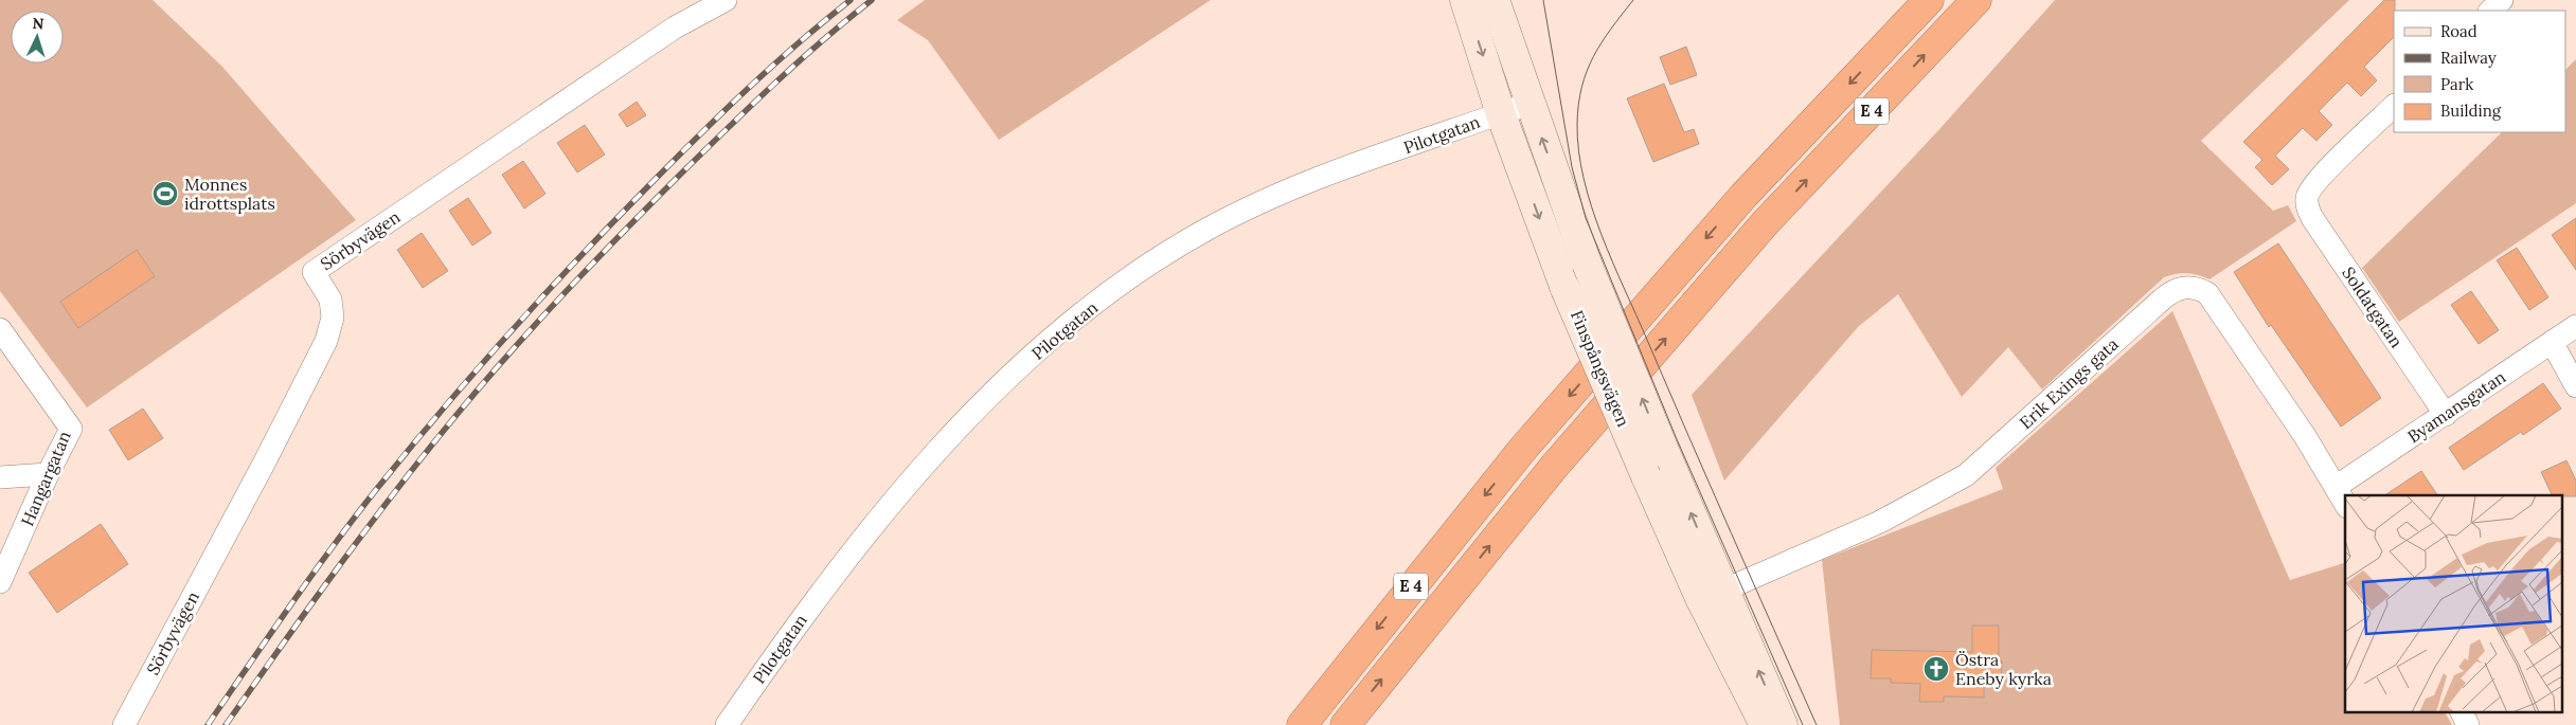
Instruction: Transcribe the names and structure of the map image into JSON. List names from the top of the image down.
{
  "streets": {
    "highway": ["E 4"],
    "main road": ["Finspångsvägen"],
    "street": [
      "Pilotgatan",
      "Sörbyvägen",
      "Soldatgatan",
      "Erik Exings gata",
      "Byamansgatan",
      "Hangargatan"
    ]
  },
  "crossings": [
    ["Pilotgatan", "Finspångsvägen"],
    ["Soldatgatan", "Byamansgatan"],
    ["Finspångsvägen", "Erik Exings gata"],
    ["Erik Exings gata", "Byamansgatan"]
  ],
  "places": {
    "sports": ["Monnes idrottsplats"],
    "church": ["Östra Eneby kyrka"]
  },
  "legend": [
    "Road",
    "Railway",
    "Park",
    "Building"
  ],
  "north": "top"
}
